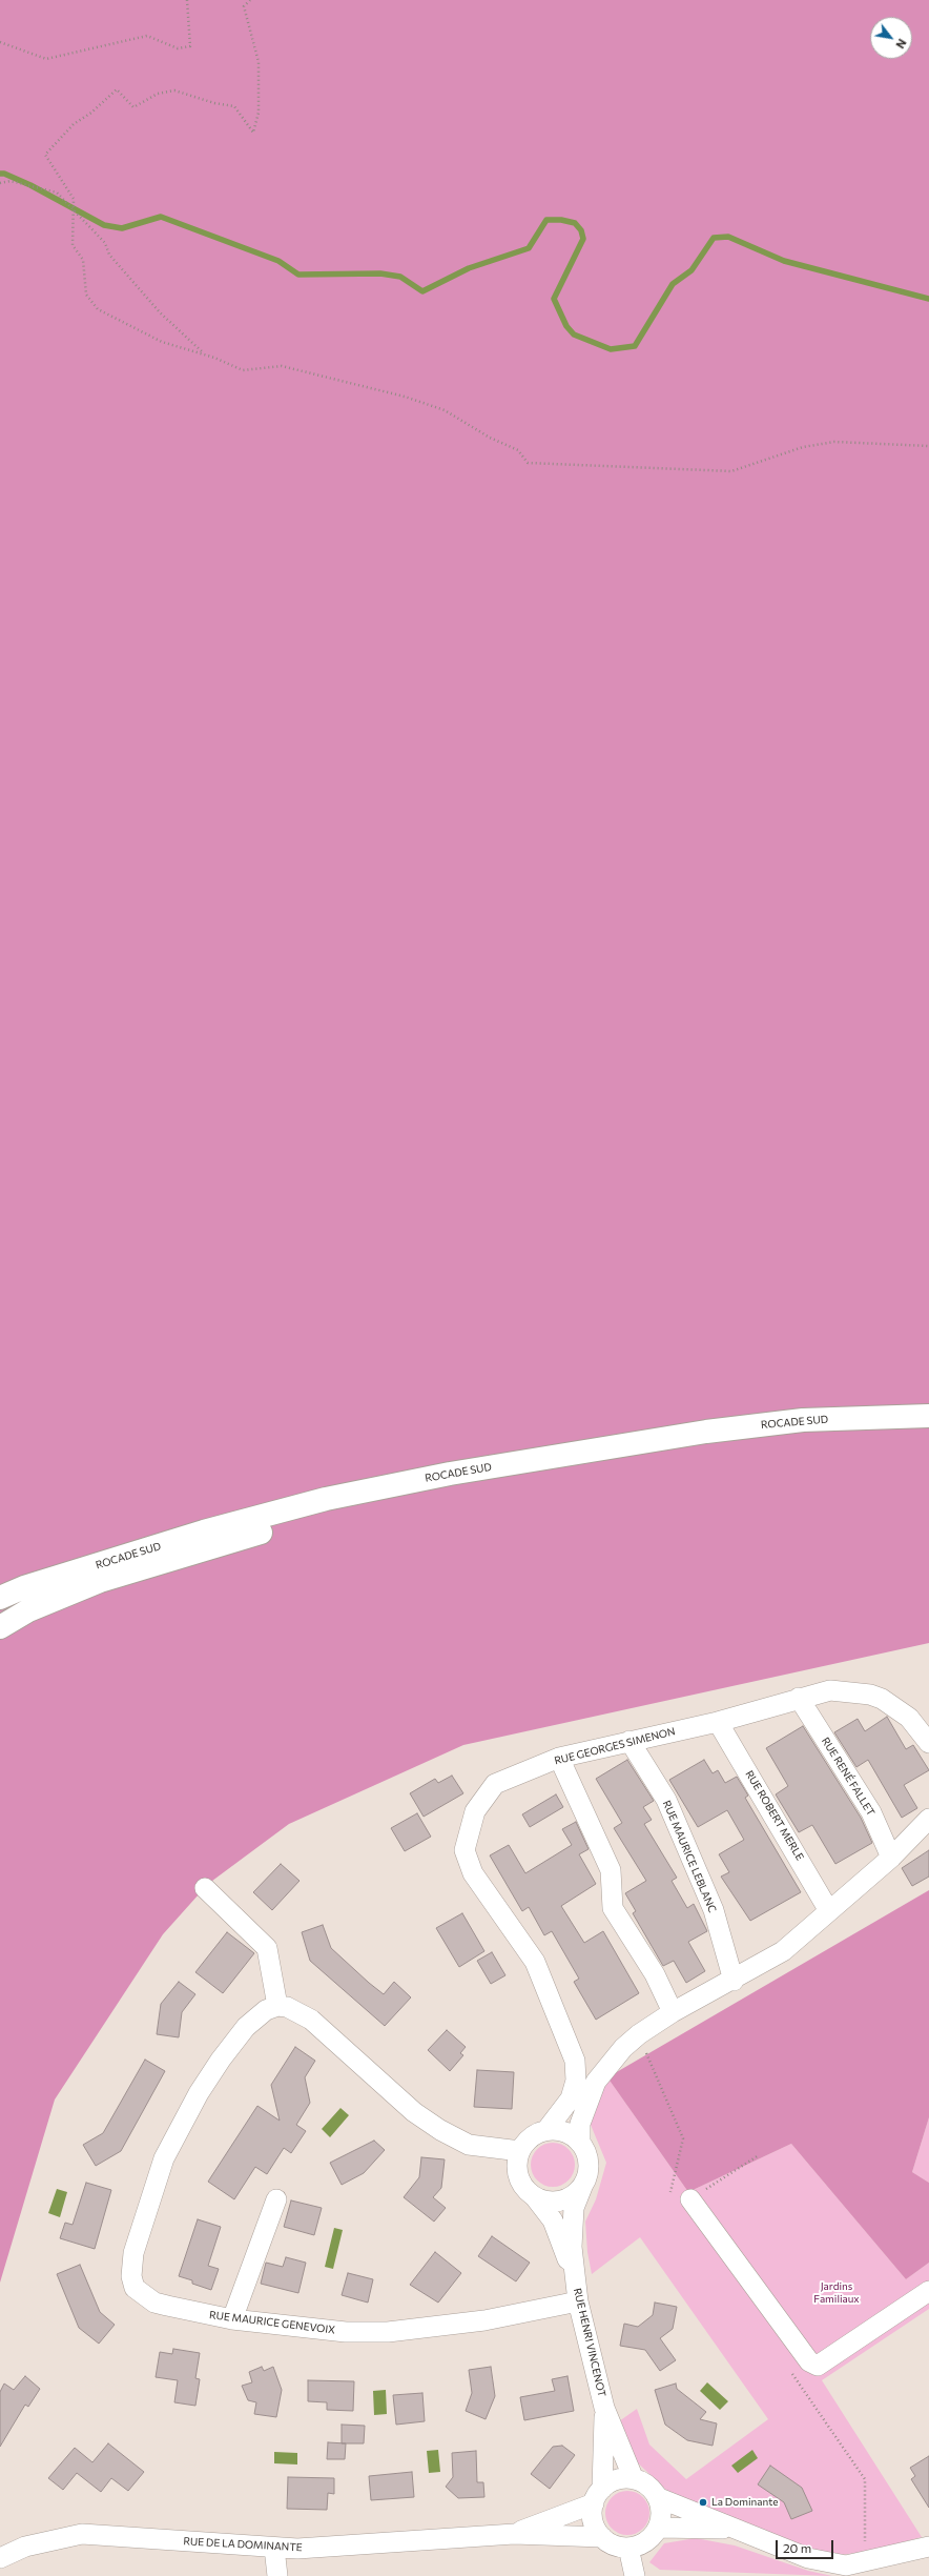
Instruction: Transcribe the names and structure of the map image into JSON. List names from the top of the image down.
{
  "streets": {
    "main road": ["ROCADE SUD"],
    "street": [
      "RUE GEORGES SIMENON",
      "RUE RENÉ FALLET",
      "RUE ROBERT MERLE",
      "RUE MAURICE LEBLANC",
      "RUE MAURICE GENEVOIX",
      "RUE HENRI VINCENOT",
      "RUE DE LA DOMINANTE"
    ]
  },
  "crossings": [
    ["RUE GEORGES SIMENON", "RUE RENÉ FALLET"],
    ["RUE GEORGES SIMENON", "RUE ROBERT MERLE"],
    ["RUE GEORGES SIMENON", "RUE MAURICE LEBLANC"],
    ["RUE GEORGES SIMENON", "RUE HENRI VINCENOT"],
    ["RUE MAURICE GENEVOIX", "RUE HENRI VINCENOT"],
    ["RUE HENRI VINCENOT", "RUE DE LA DOMINANTE"]
  ],
  "parks": ["Jardins Familiaux"],
  "places": ["La Dominante"],
  "scale_bar": "20 m",
  "north": "bottom right"
}
